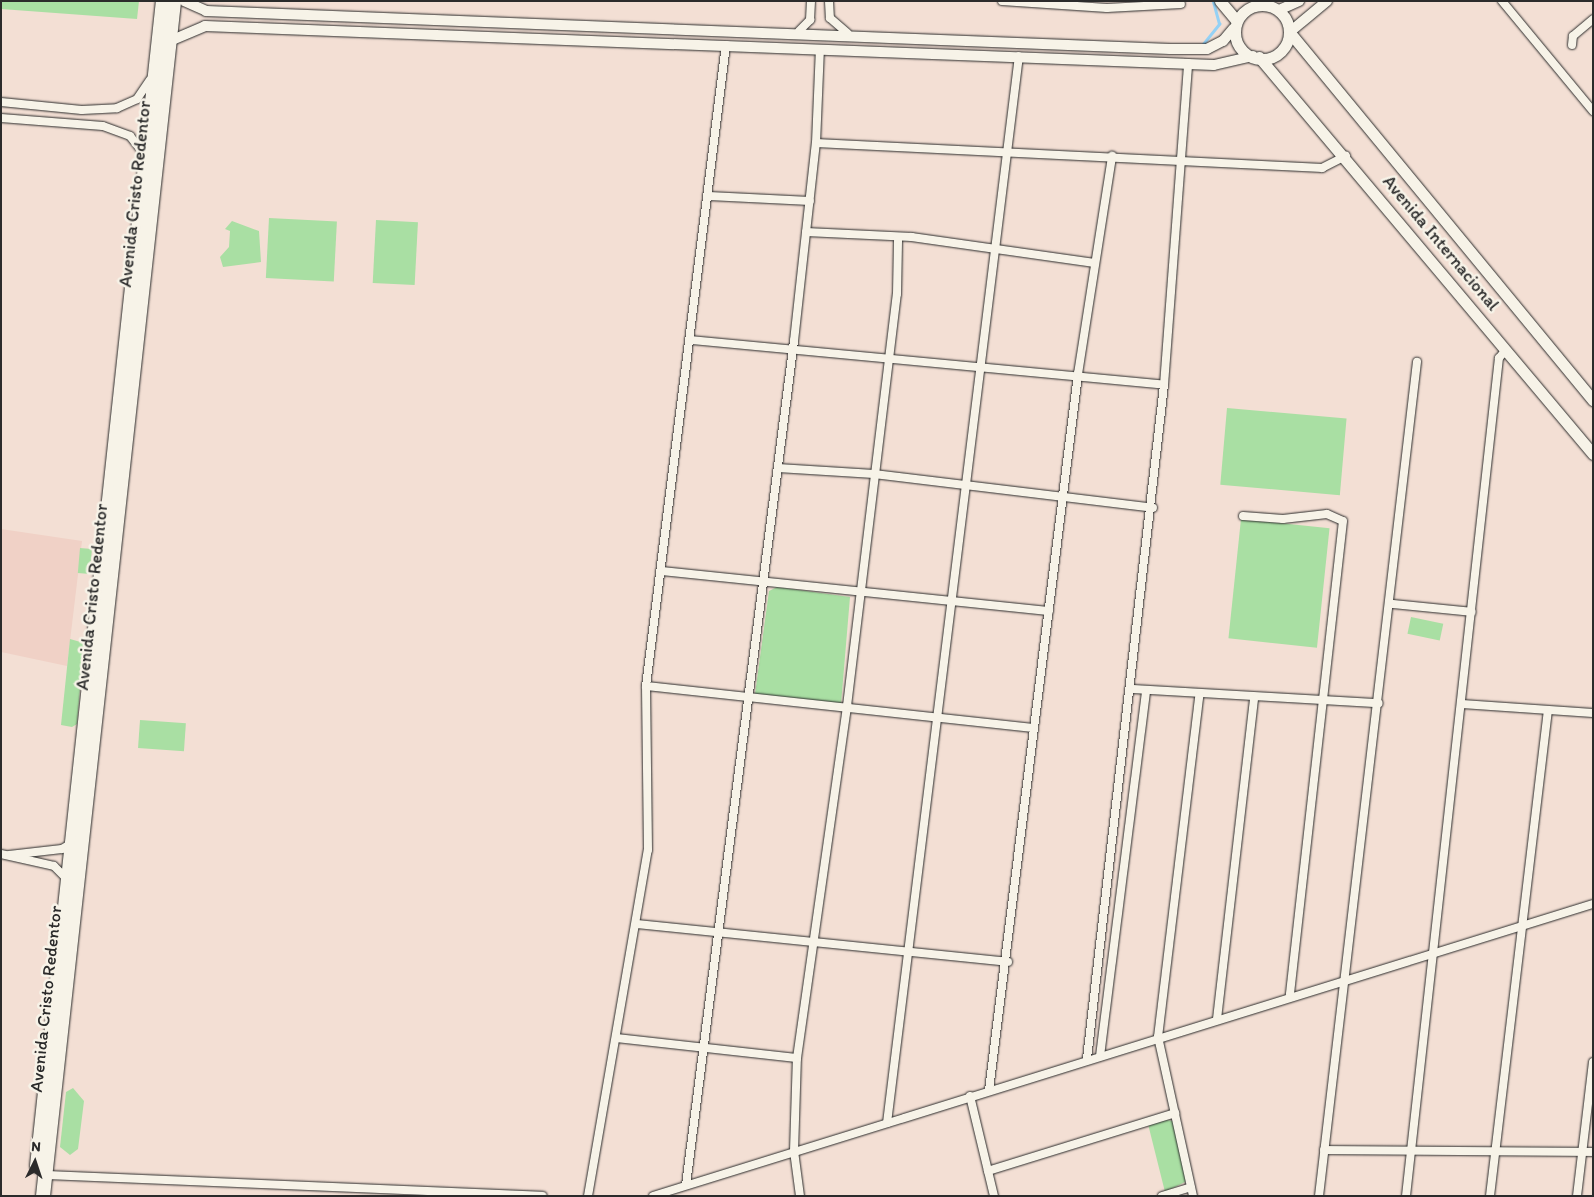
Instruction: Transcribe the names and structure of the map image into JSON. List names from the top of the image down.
{
  "streets": {
    "highway": ["Avenida Cristo Redentor"],
    "main road": ["Avenida Internacional"]
  },
  "north": "top"
}
